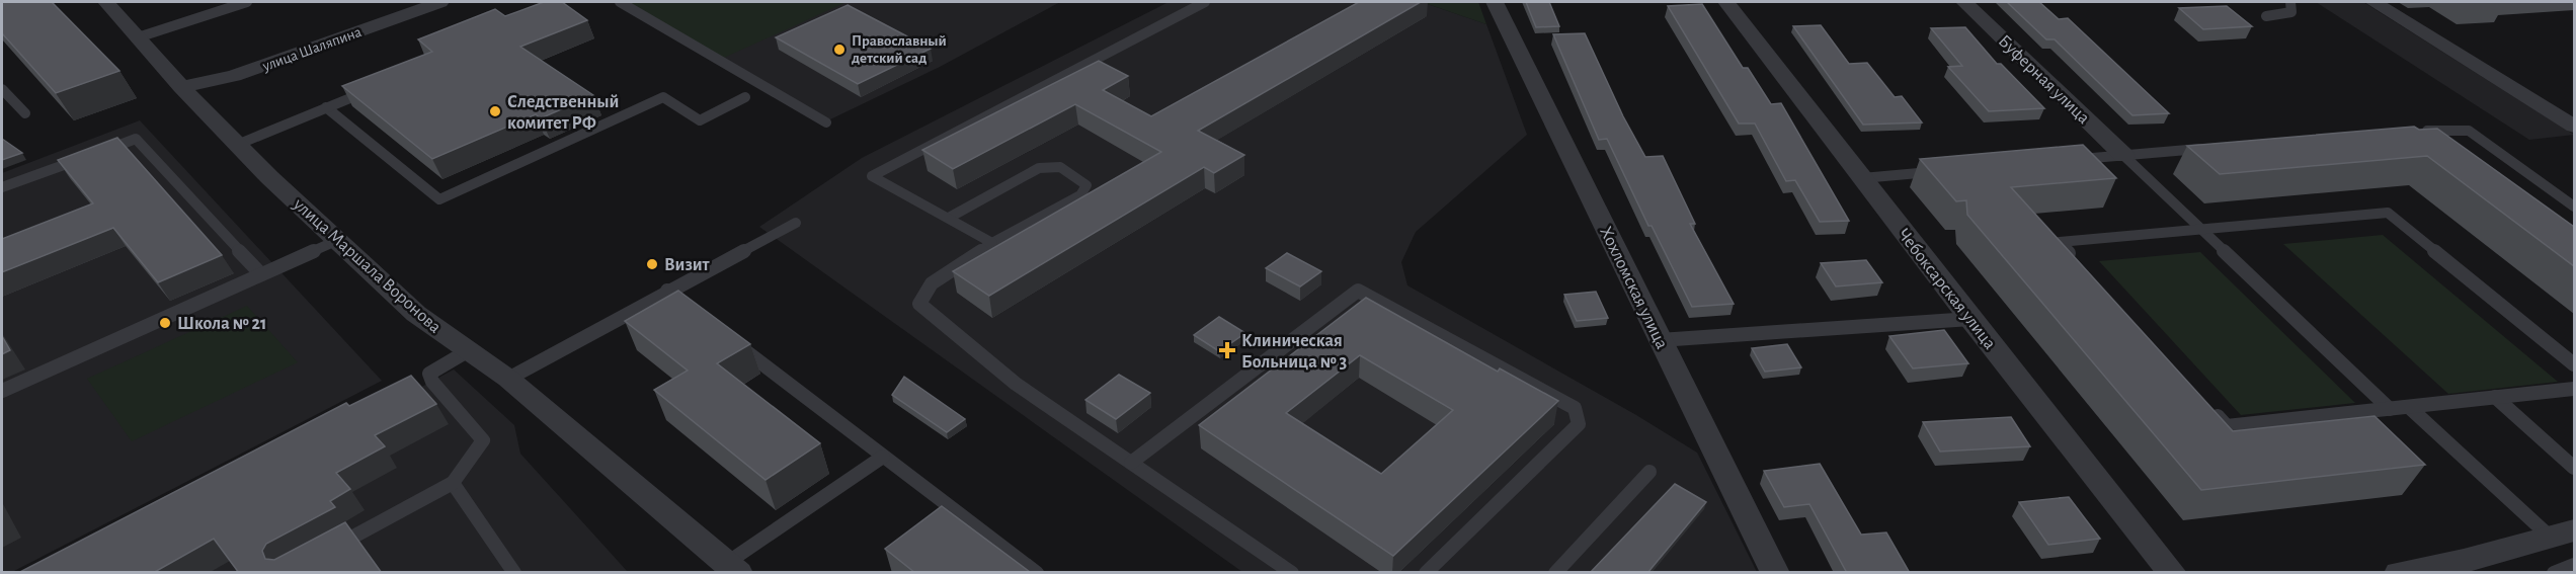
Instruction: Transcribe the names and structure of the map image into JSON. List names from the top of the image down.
{
  "streets": {
    "street": [
      "улица Шаляпина",
      "Буферная улица",
      "улица Маршала Воронова",
      "Хохломская улица",
      "Чебоксарская улица"
    ]
  },
  "crossings": [
    ["улица Шаляпина", "улица Маршала Воронова"]
  ],
  "places": {
    "other": [
      "Православный детский сад",
      "Следственный комитет РФ",
      "Визит",
      "Школа № 21"
    ],
    "health": ["Клиническая Больница № 3"]
  }
}
